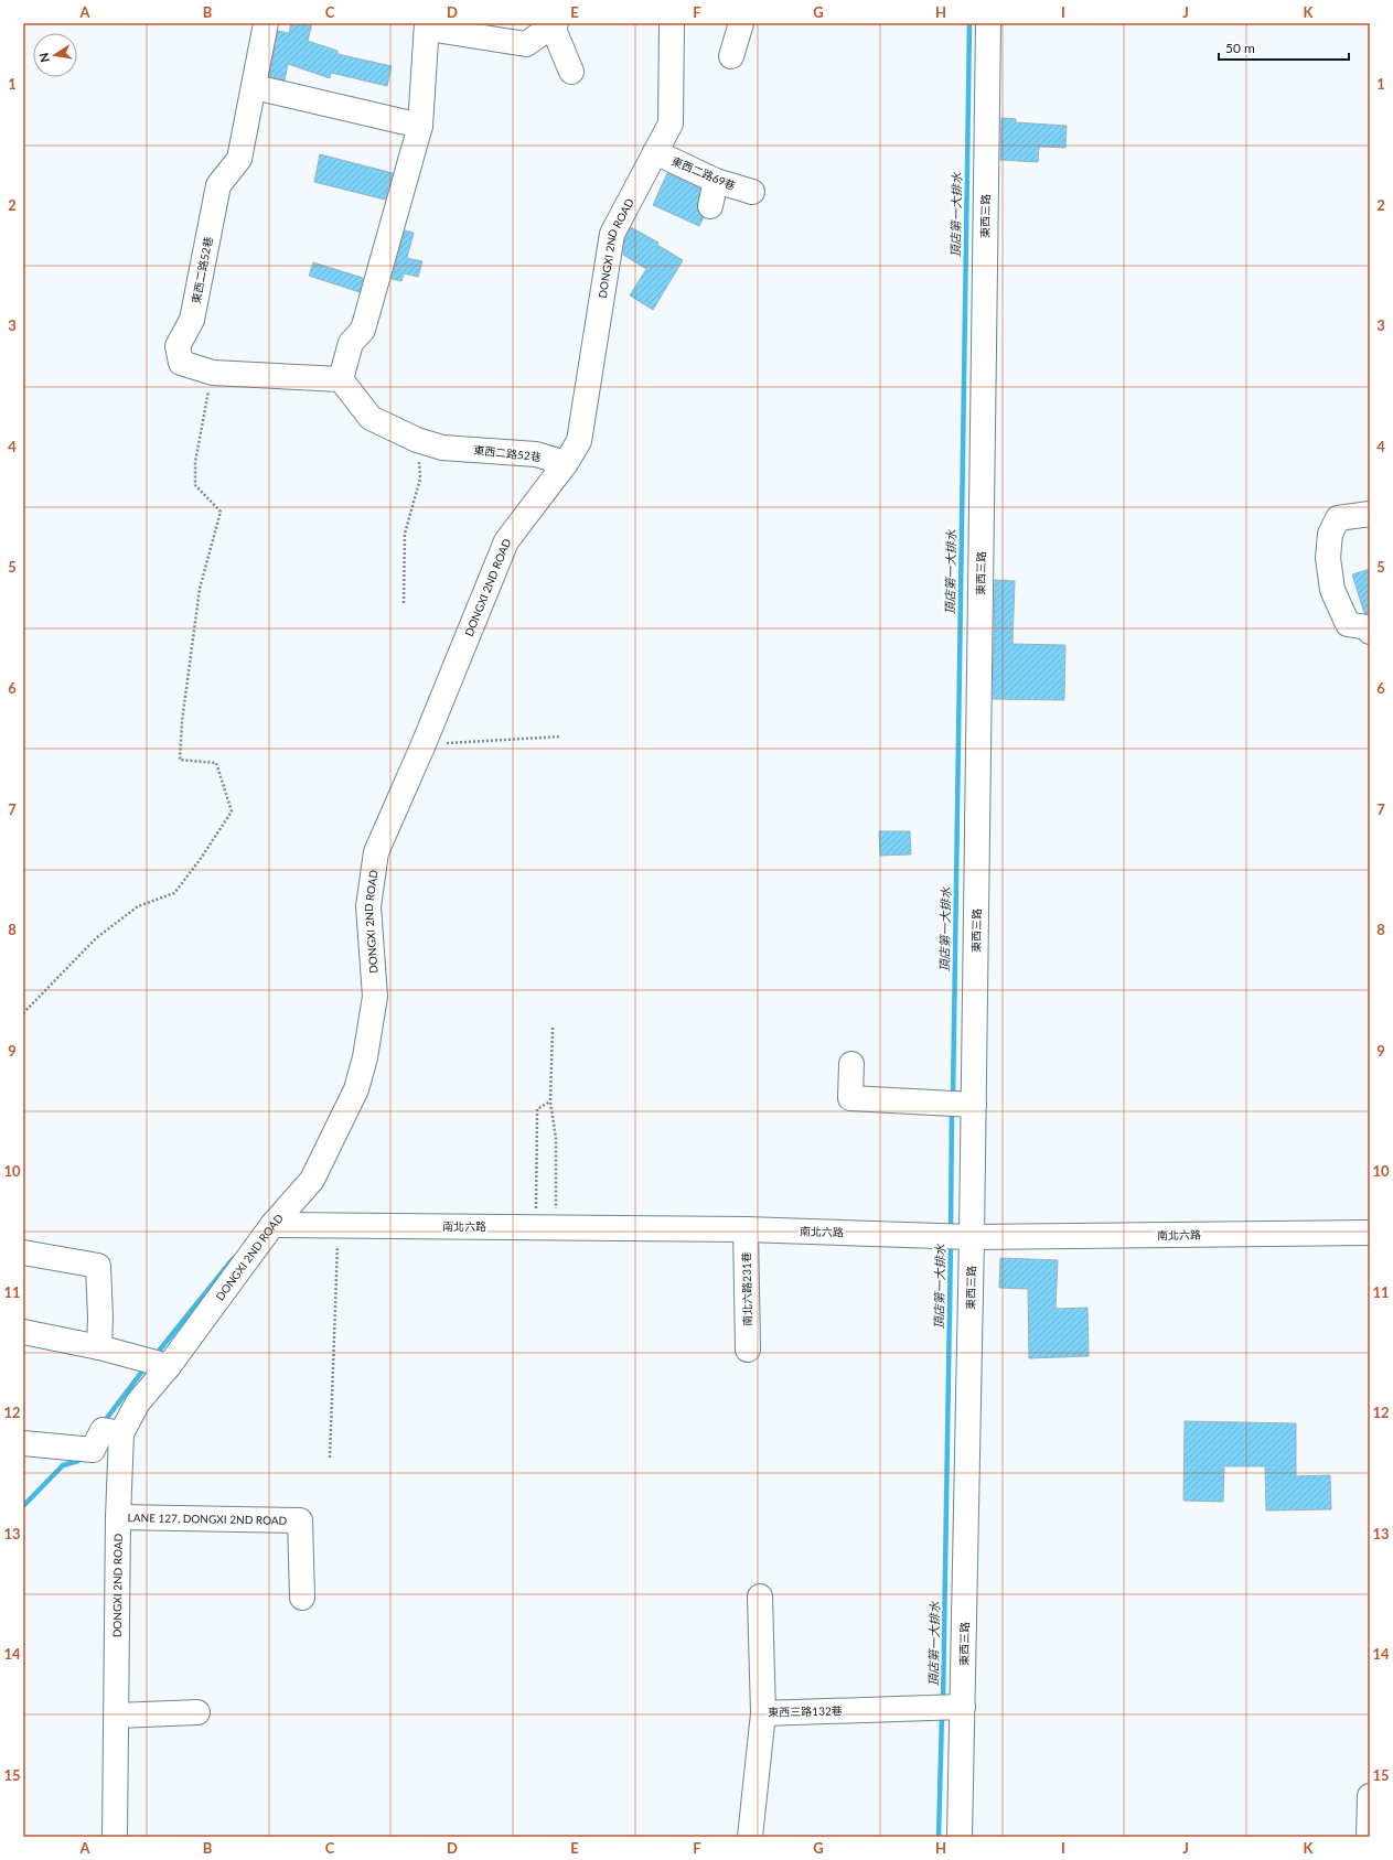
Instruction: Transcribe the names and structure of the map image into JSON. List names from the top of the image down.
{
  "streets": {
    "street": [
      "東西二路69巷",
      "東西三路",
      "DONGXI 2ND ROAD",
      "東西二路52巷",
      "南北六路",
      "南北六路231巷",
      "LANE 127, DONGXI 2ND ROAD",
      "東西三路132巷"
    ]
  },
  "crossings": [
    ["東西二路69巷", "DONGXI 2ND ROAD"],
    ["東西三路", "南北六路"],
    ["東西三路", "東西三路132巷"],
    ["DONGXI 2ND ROAD", "東西二路52巷"],
    ["DONGXI 2ND ROAD", "南北六路"],
    ["DONGXI 2ND ROAD", "LANE 127, DONGXI 2ND ROAD"],
    ["南北六路", "南北六路231巷"]
  ],
  "water": ["頂店第一大排水"],
  "scale_bar": "50 m",
  "north": "left",
  "grid": {
    "columns": [
      "A",
      "B",
      "C",
      "D",
      "E",
      "F",
      "G",
      "H",
      "I",
      "J",
      "K"
    ],
    "rows": [
      "1",
      "2",
      "3",
      "4",
      "5",
      "6",
      "7",
      "8",
      "9",
      "10",
      "11",
      "12",
      "13",
      "14",
      "15"
    ]
  }
}
